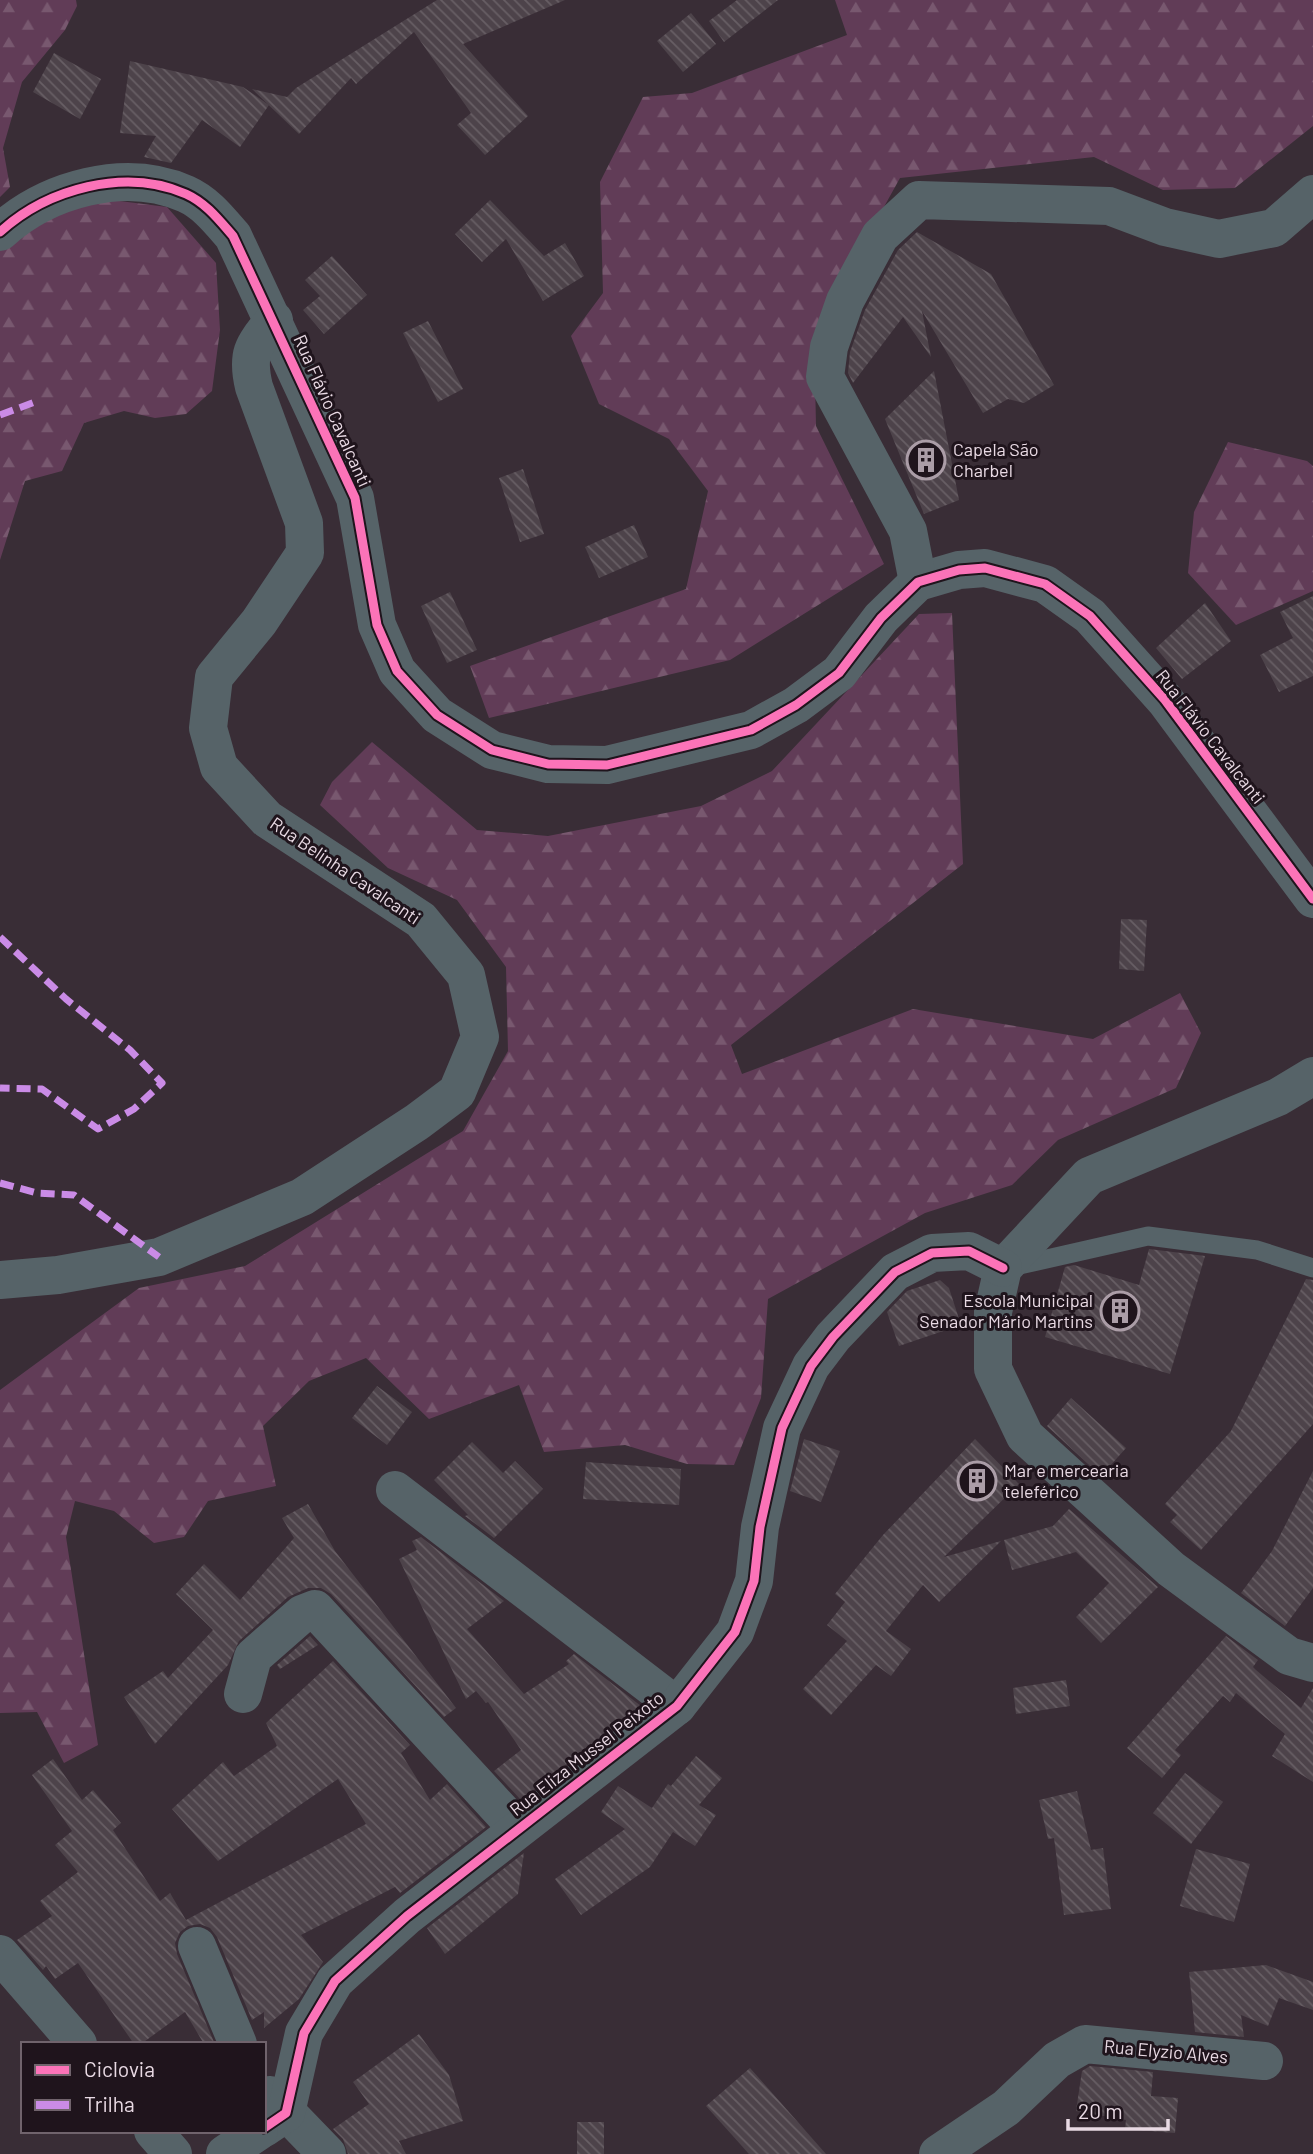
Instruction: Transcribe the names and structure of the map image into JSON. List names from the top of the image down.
{
  "streets": {
    "street": [
      "Rua Flávio Cavalcanti",
      "Rua Belinha Cavalcanti",
      "Rua Eliza Mussel Peixoto",
      "Rua Elyzio Alves"
    ]
  },
  "crossings": [
    ["Rua Flávio Cavalcanti", "Rua Belinha Cavalcanti"]
  ],
  "places": {
    "building": ["Capela São Charbel", "Escola Municipal Senador Mário Martins", "Mar e mercearia teleférico"]
  },
  "legend": ["Ciclovia", "Trilha"],
  "scale_bar": "20 m"
}
